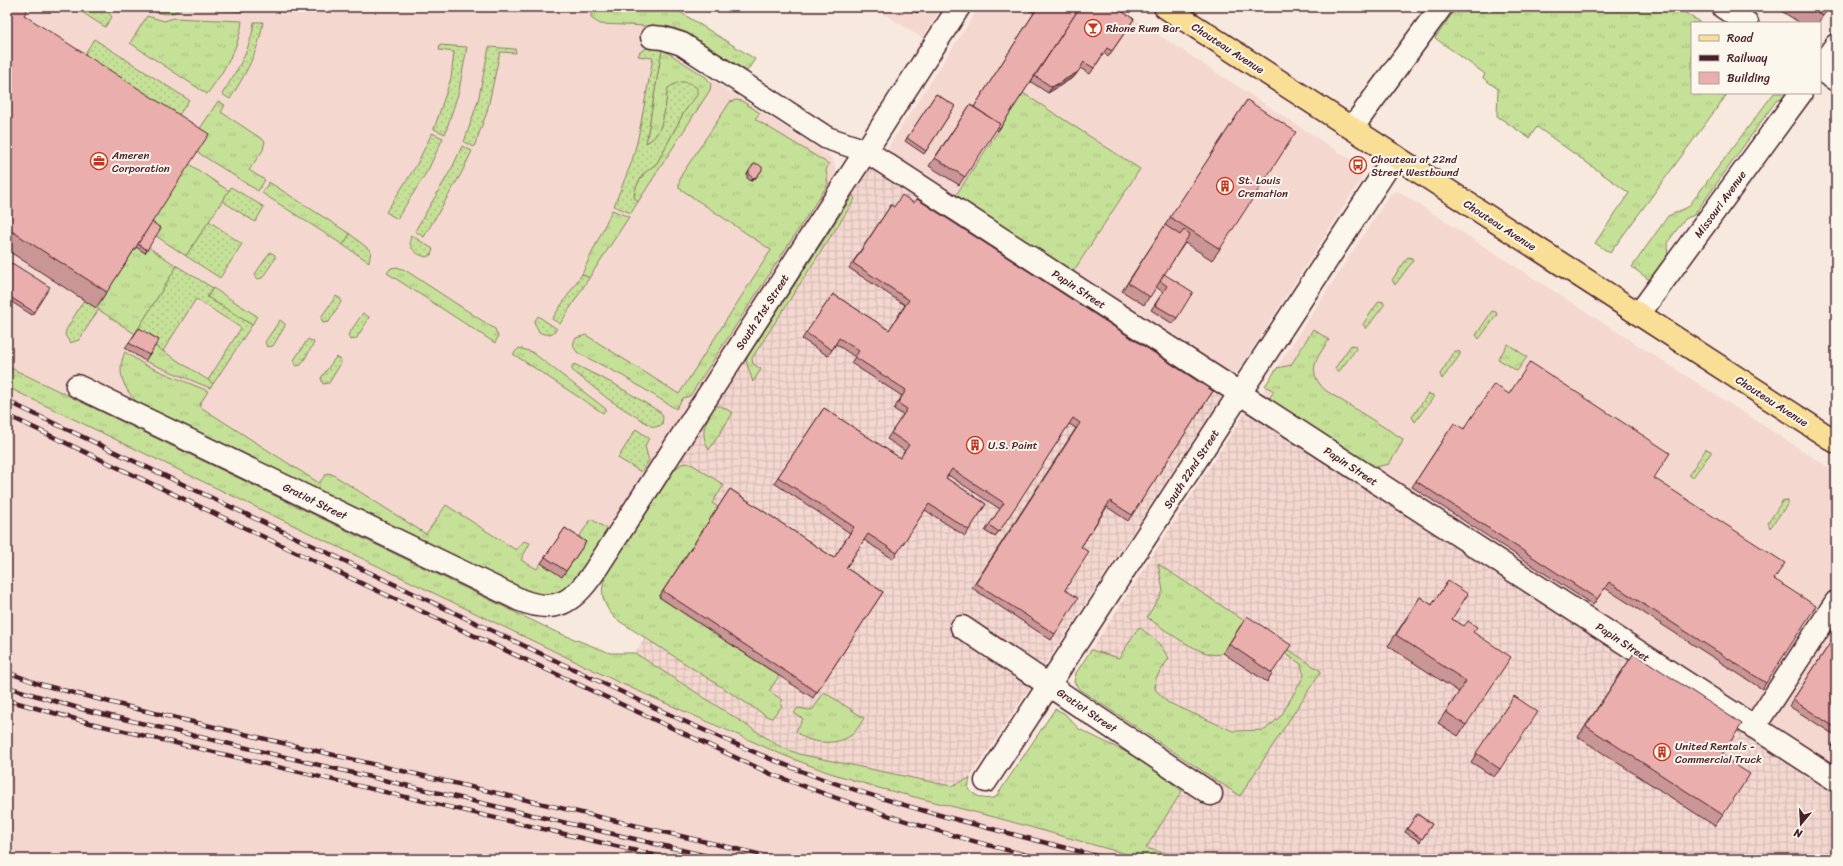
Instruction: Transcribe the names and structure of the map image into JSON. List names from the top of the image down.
{
  "streets": {
    "main road": ["Chouteau Avenue"],
    "street": [
      "Missouri Avenue",
      "Papin Street",
      "South 21st Street",
      "South 22nd Street",
      "Gratiot Street"
    ]
  },
  "crossings": [
    ["Chouteau Avenue", "Missouri Avenue"],
    ["Chouteau Avenue", "South 22nd Street"],
    ["Papin Street", "South 21st Street"],
    ["Papin Street", "South 22nd Street"],
    ["South 21st Street", "Gratiot Street"],
    ["South 22nd Street", "Gratiot Street"]
  ],
  "places": {
    "bar": ["Rhone Rum Bar"],
    "office": ["Ameren Corporation"],
    "bus stop": ["Chouteau at 22nd Street Westbound"],
    "building": ["St. Louis Cremation", "U.S. Paint", "United Rentals - Commercial Truck"]
  },
  "legend": ["Road", "Railway", "Building"],
  "north": "bottom"
}
